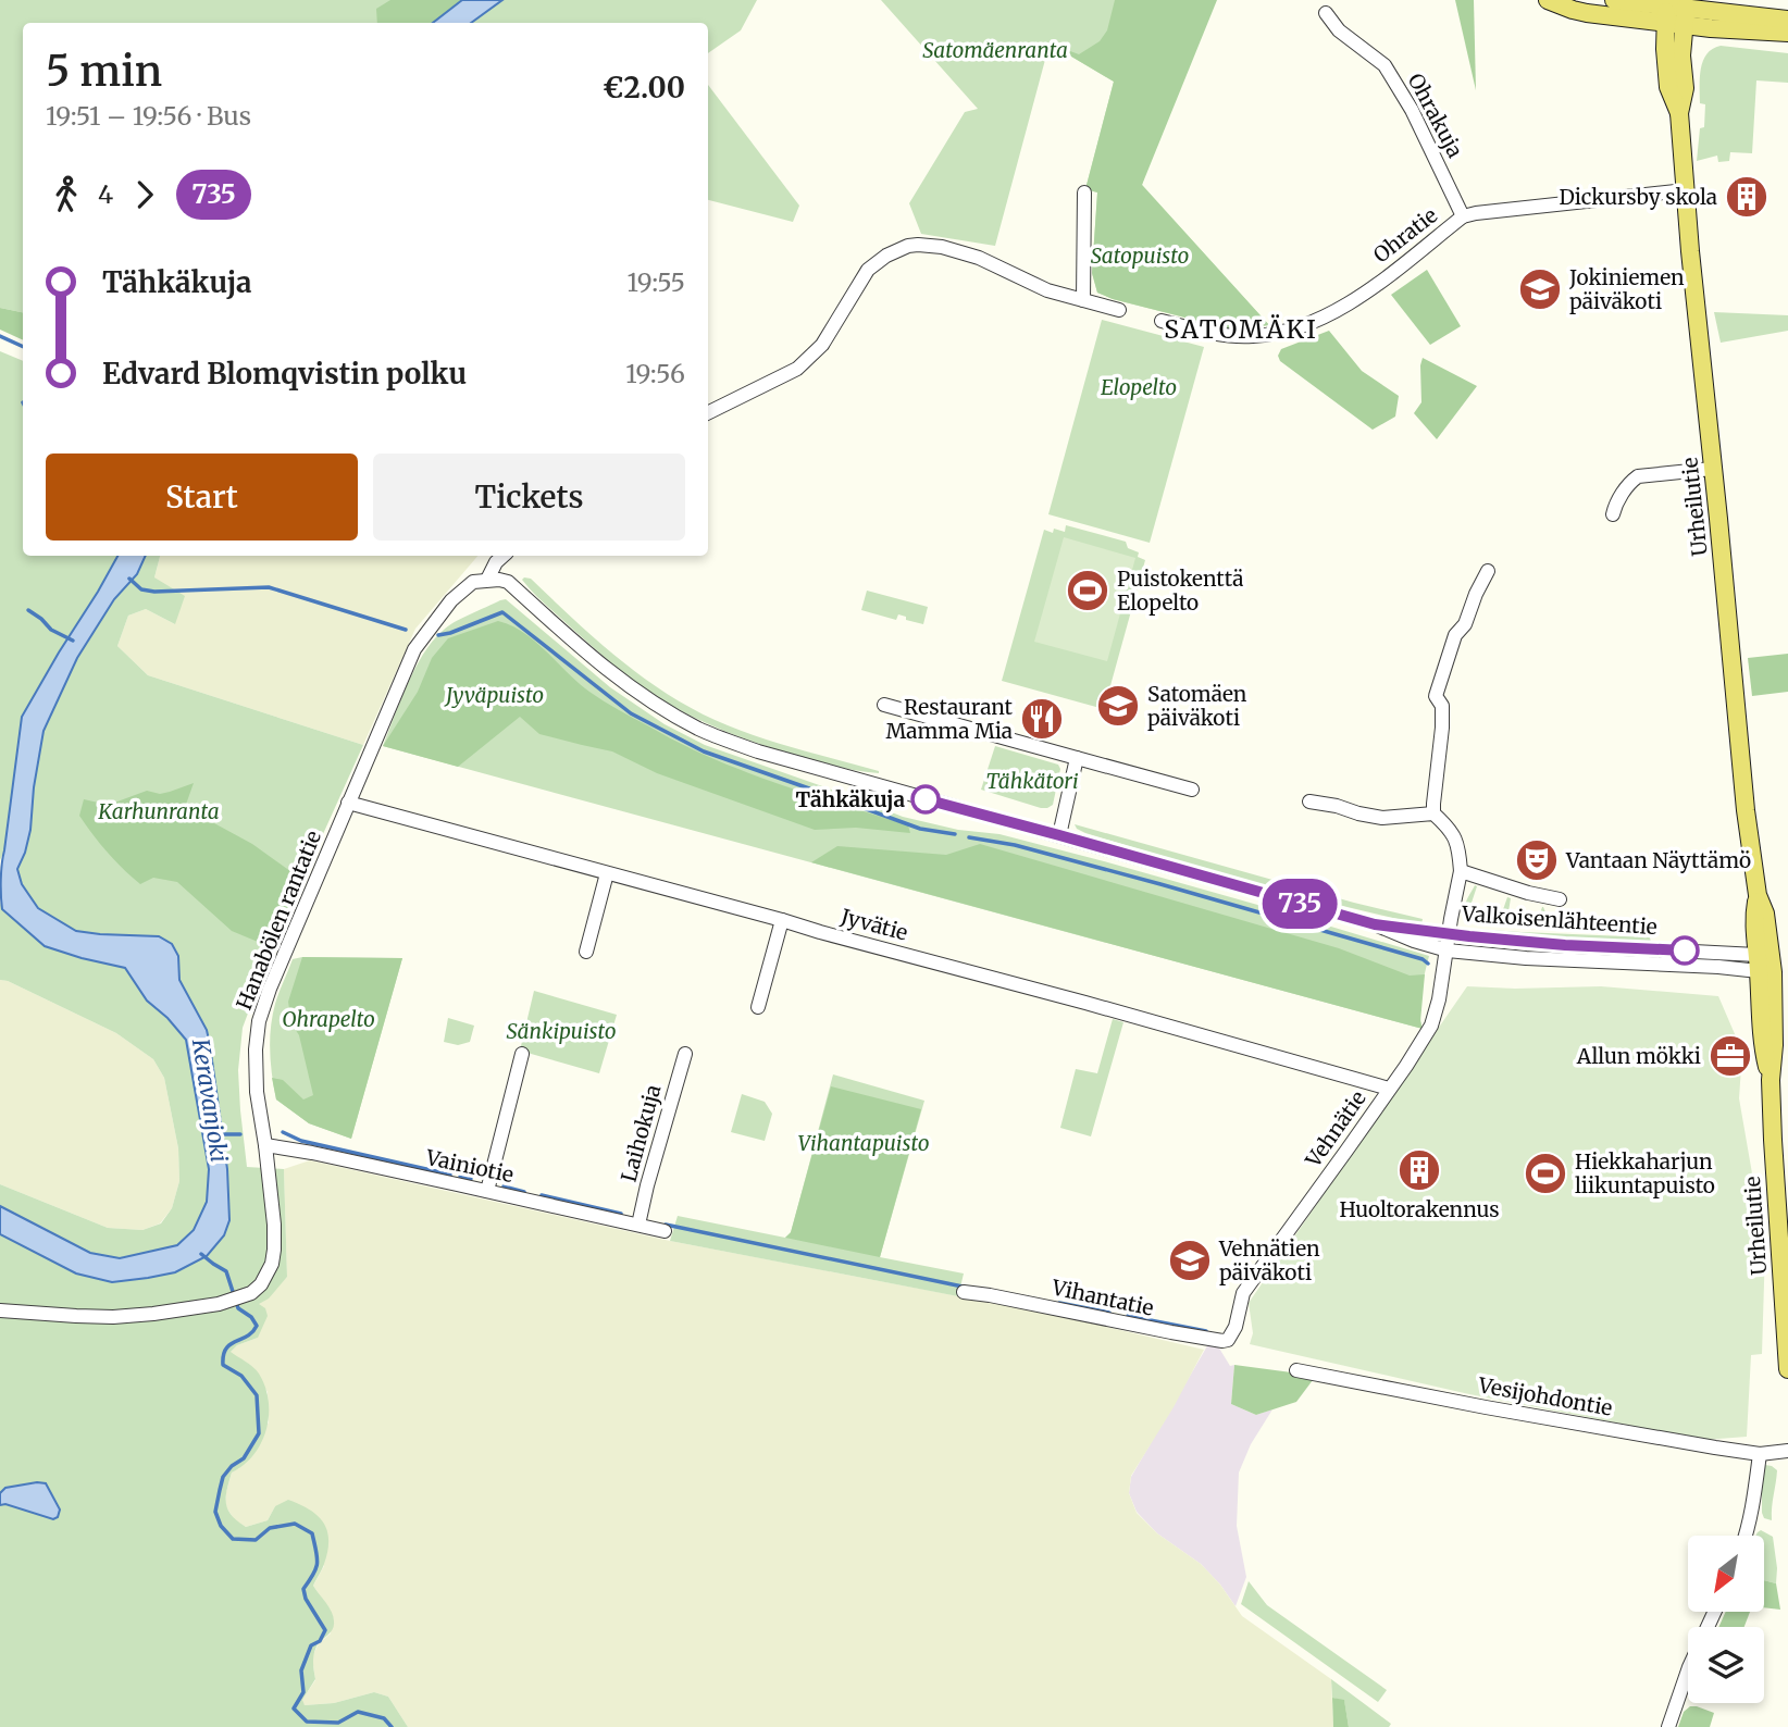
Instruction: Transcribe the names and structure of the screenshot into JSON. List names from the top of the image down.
{
  "streets": {
    "main road": ["Urheilutie"],
    "street": [
      "Ohrakuja",
      "Ohratie",
      "Hanabölen rantatie",
      "Valkoisenlähteentie",
      "Jyvätie",
      "Vehnätie",
      "Laihokuja",
      "Vainiotie",
      "Vihantatie",
      "Vesijohdontie"
    ]
  },
  "crossings": [
    ["Ohrakuja", "Ohratie"],
    ["Ohratie", "Urheilutie"],
    ["Urheilutie", "Valkoisenlähteentie"],
    ["Hanabölen rantatie", "Valkoisenlähteentie"],
    ["Hanabölen rantatie", "Jyvätie"],
    ["Hanabölen rantatie", "Vainiotie"],
    ["Valkoisenlähteentie", "Vehnätie"],
    ["Jyvätie", "Vehnätie"],
    ["Vehnätie", "Vihantatie"],
    ["Laihokuja", "Vainiotie"]
  ],
  "districts": ["SATOMÄKI"],
  "water": ["Keravanjoki"],
  "parks": [
    "Satomäenranta",
    "Satopuisto",
    "Elopelto",
    "Jyväpuisto",
    "Tähkätori",
    "Karhunranta",
    "Ohrapelto",
    "Sänkipuisto",
    "Vihantapuisto"
  ],
  "places": {
    "building": ["Dickursby skola", "Huoltorakennus"],
    "school or university": ["Jokiniemen päiväkoti", "Satomäen päiväkoti", "Vehnätien päiväkoti"],
    "sports": ["Puistokenttä Elopelto", "Hiekkaharjun liikuntapuisto"],
    "restaurant": ["Restaurant Mamma Mia"],
    "other": ["Tähkäkuja"],
    "theatre": ["Vantaan Näyttämö"],
    "office": ["Allun mökki"]
  },
  "lines": ["bus line 735"],
  "north": "bottom left",
  "page": {
    "on_map": "735",
    "heading": ["5 min", "19:51 – 19:56 · Bus", "€2.00"],
    "legs": ["4", "735"],
    "list": [
      {
        "name": "Tähkäkuja",
        "value": "19:55"
      },
      {
        "name": "Edvard Blomqvistin polku",
        "value": "19:56"
      }
    ],
    "buttons": ["Start", "Tickets"]
  }
}
